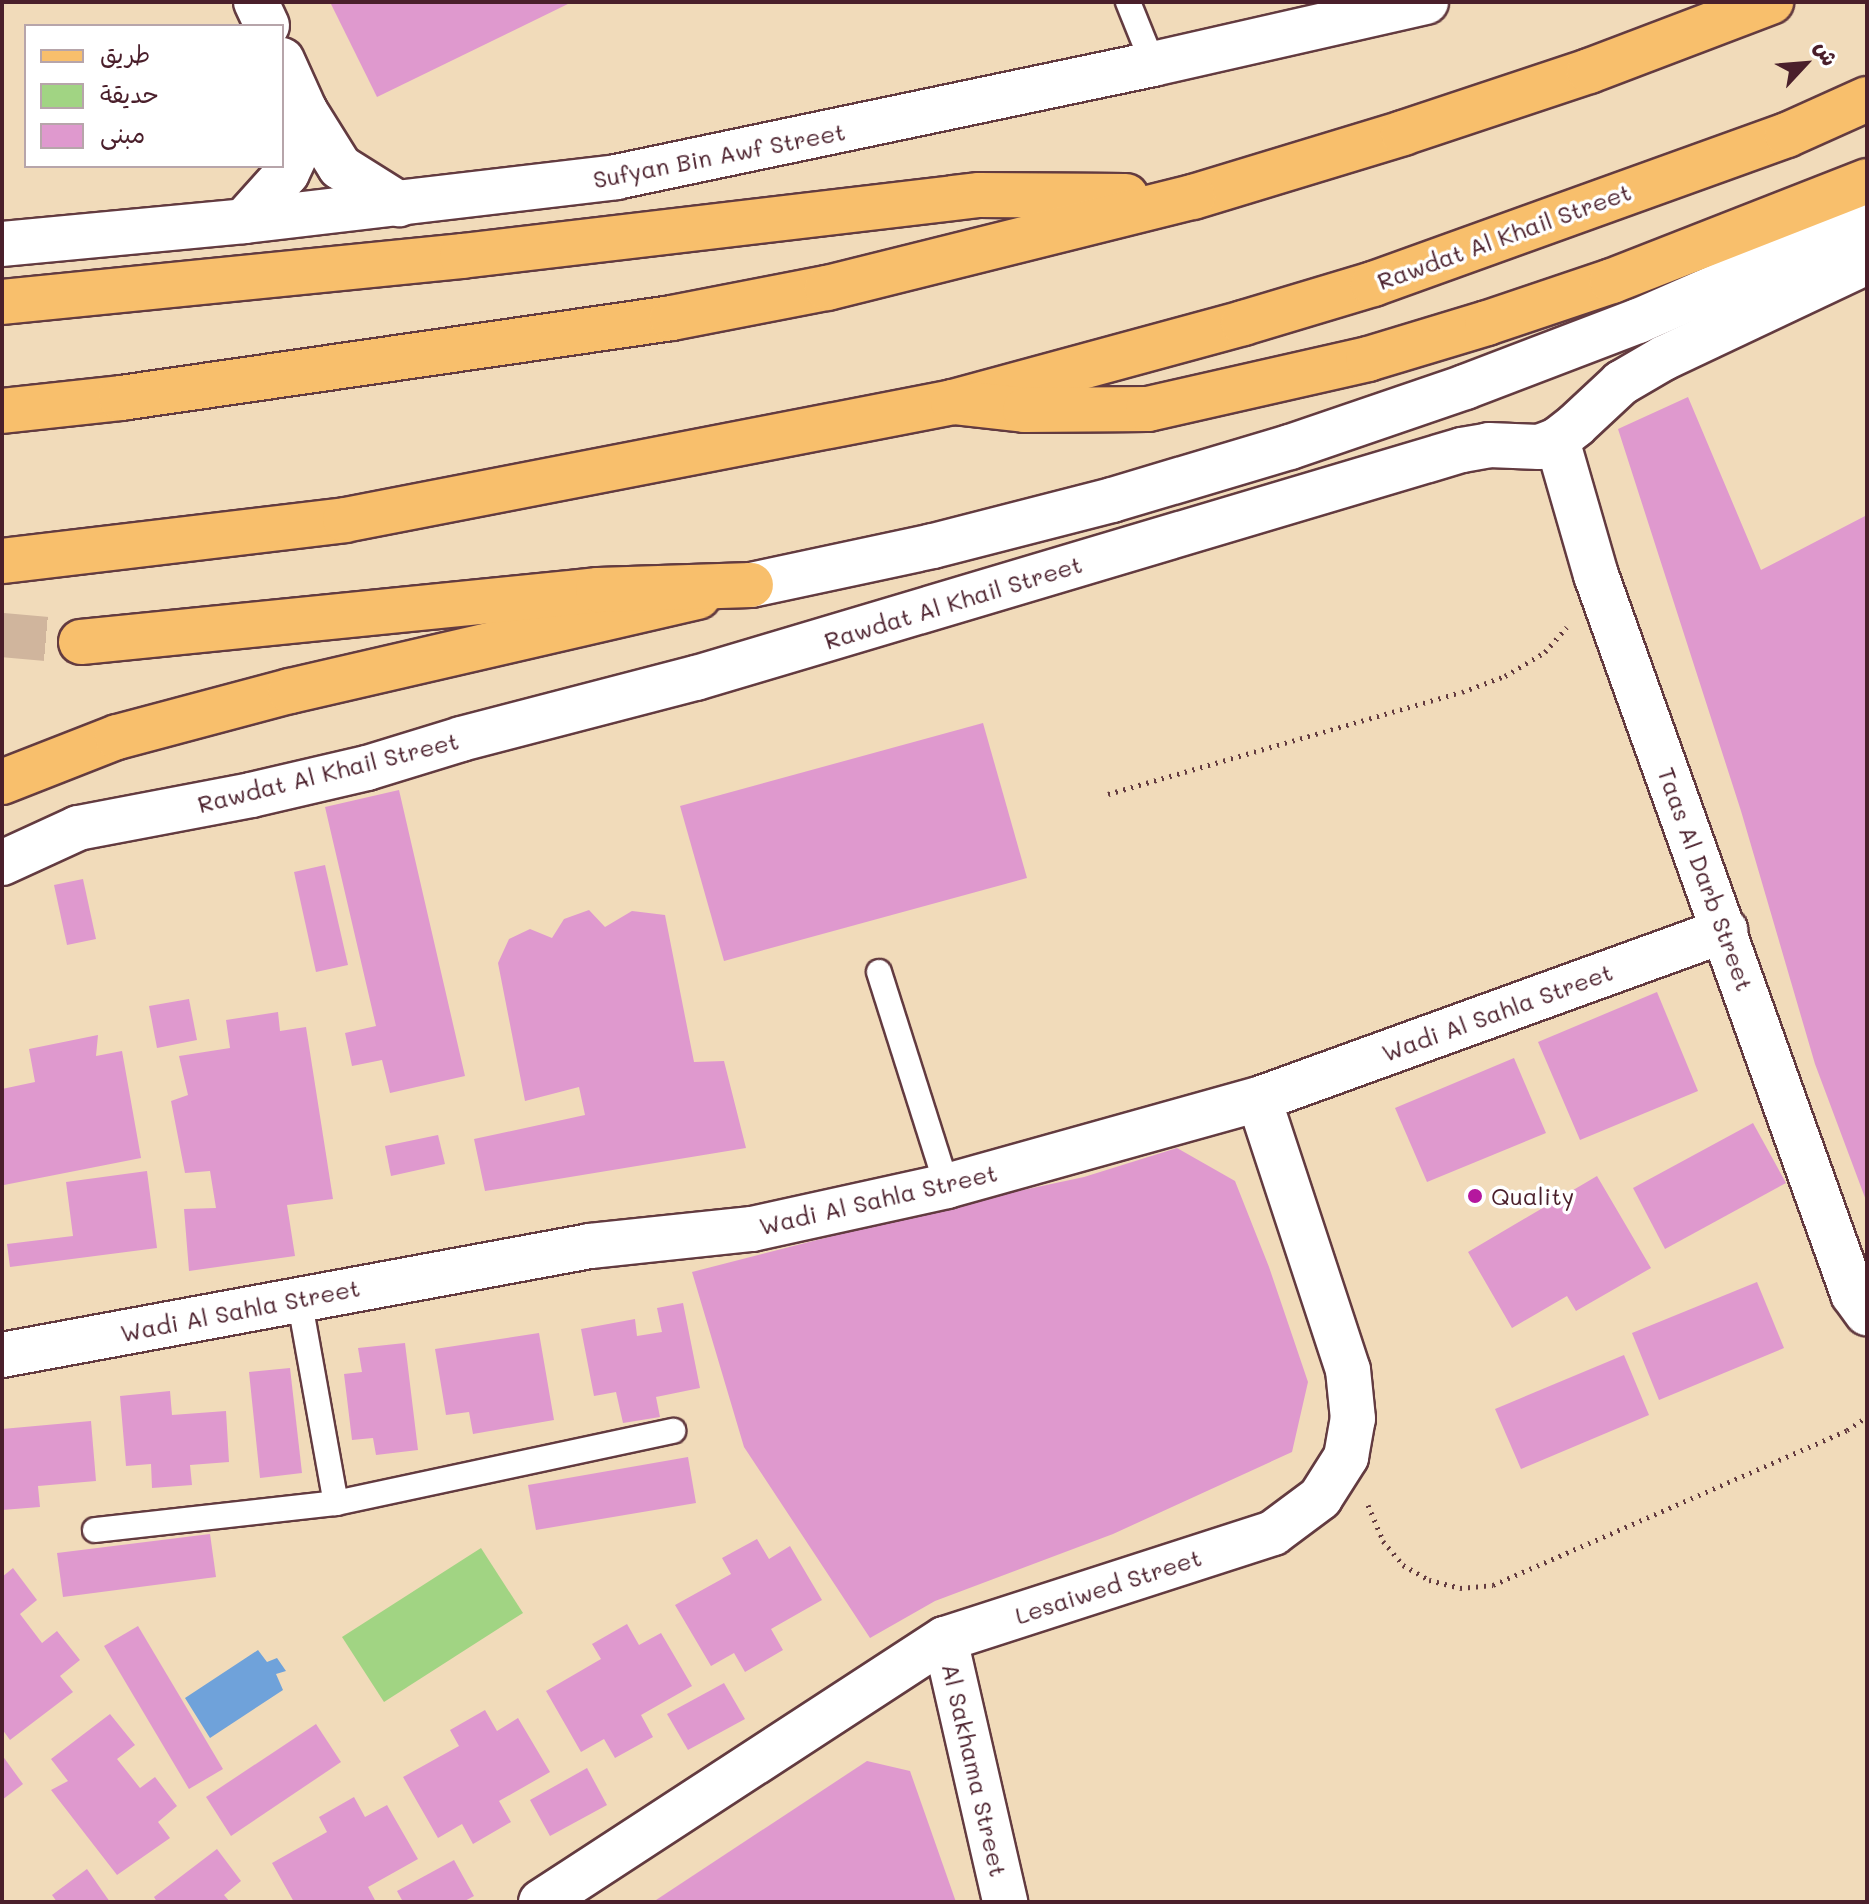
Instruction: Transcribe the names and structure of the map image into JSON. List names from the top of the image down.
{
  "streets": {
    "main road": ["Rawdat Al Khail Street"],
    "street": [
      "Sufyan Bin Awf Street",
      "Taas Al Darb Street",
      "Wadi Al Sahla Street",
      "Lesaiwed Street",
      "Al Sakhama Street"
    ]
  },
  "crossings": [
    ["Rawdat Al Khail Street", "Taas Al Darb Street"],
    ["Taas Al Darb Street", "Wadi Al Sahla Street"],
    ["Wadi Al Sahla Street", "Lesaiwed Street"],
    ["Lesaiwed Street", "Al Sakhama Street"]
  ],
  "places": ["Quality"],
  "legend": ["طريق", "حديقة", "مبنى"],
  "north": "top right"
}
